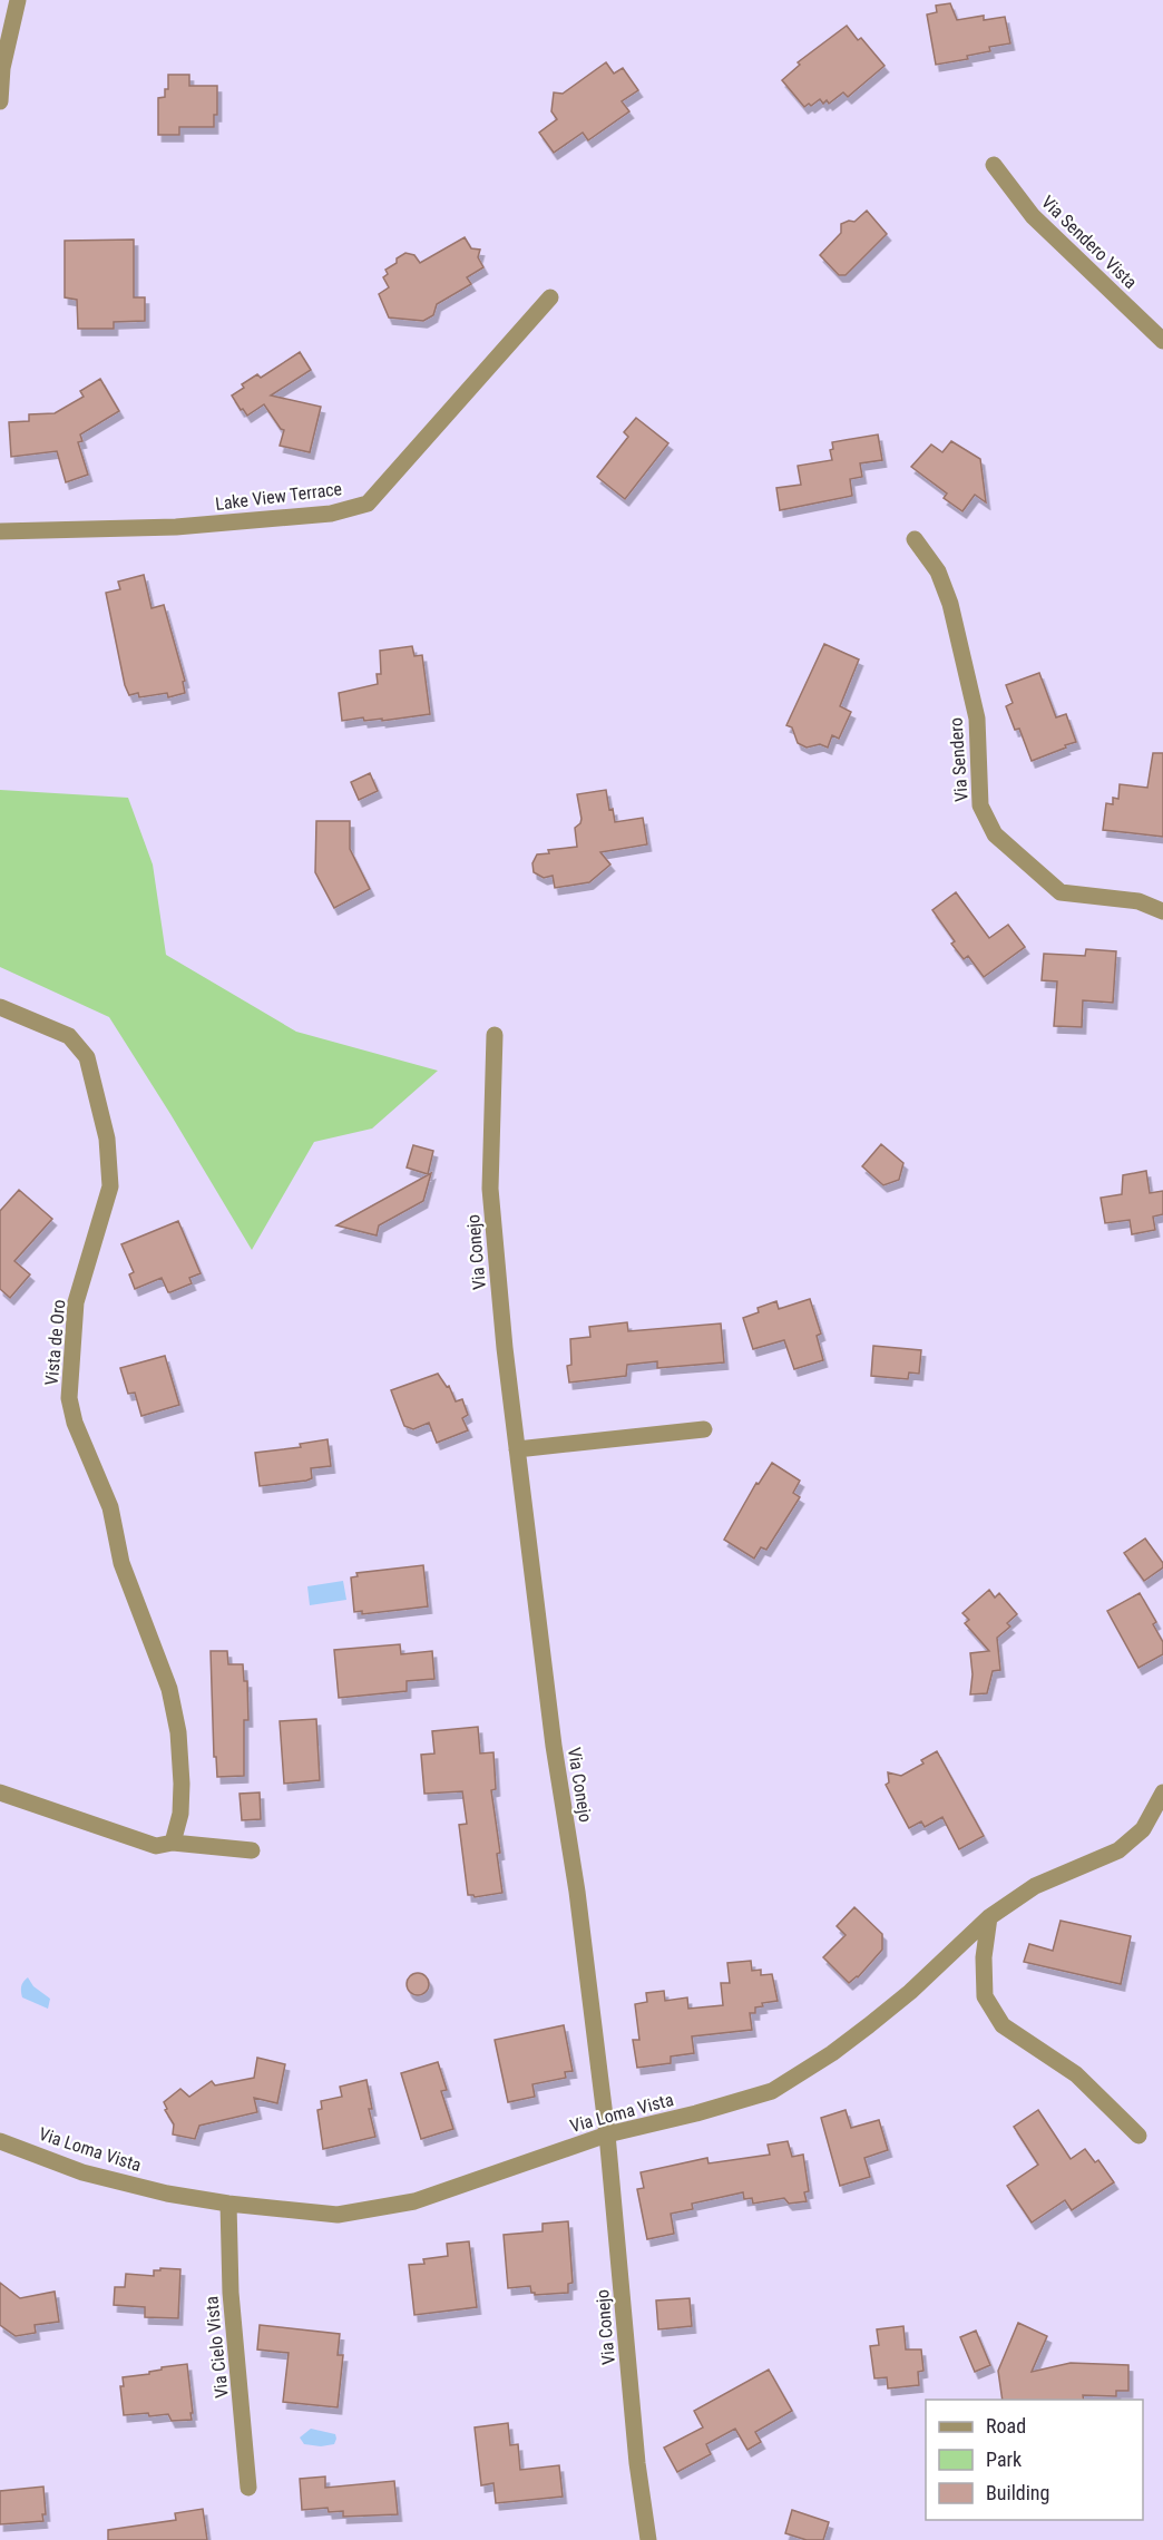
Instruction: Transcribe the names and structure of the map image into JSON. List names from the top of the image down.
{
  "streets": {
    "street": [
      "Via Sendero Vista",
      "Lake View Terrace",
      "Via Sendero",
      "Via Conejo",
      "Vista de Oro",
      "Via Loma Vista",
      "Via Cielo Vista"
    ]
  },
  "crossings": [
    ["Via Conejo", "Via Loma Vista"],
    ["Via Loma Vista", "Via Cielo Vista"]
  ],
  "legend": ["Road", "Park", "Building"]
}
